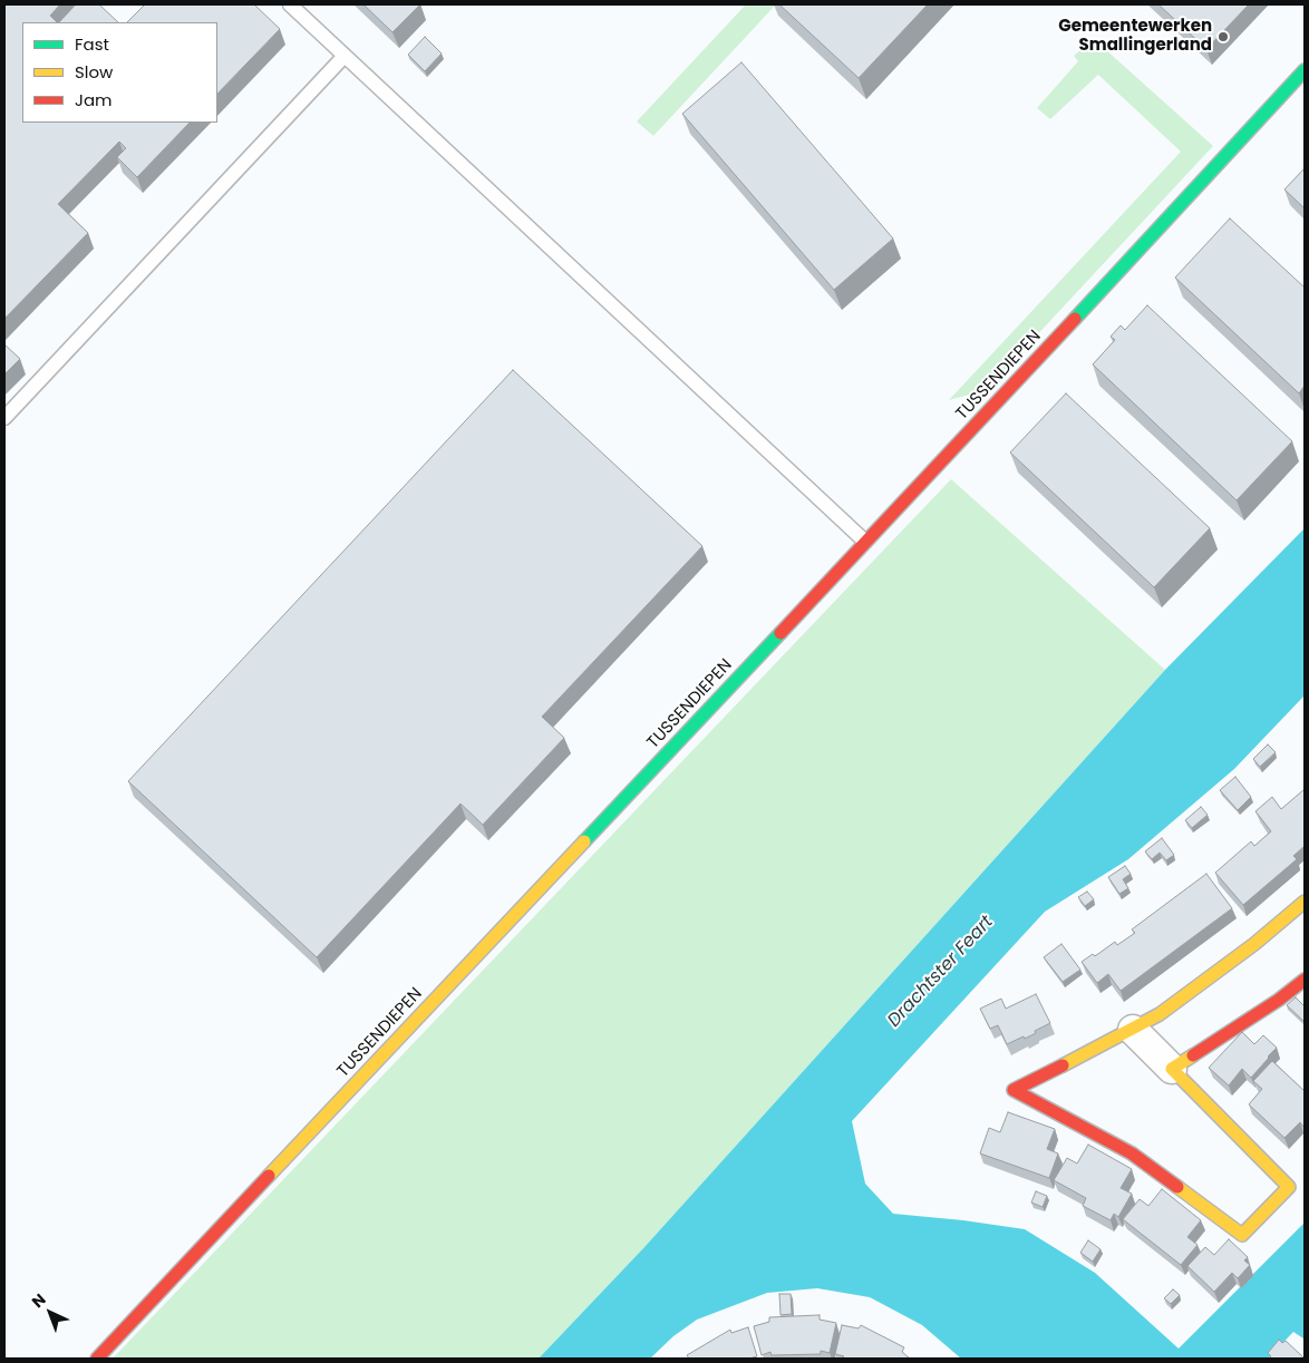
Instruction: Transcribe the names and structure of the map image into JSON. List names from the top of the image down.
{
  "streets": {
    "street": ["TUSSENDIEPEN"]
  },
  "water": ["Drachtster Feart"],
  "places": ["Gemeentewerken Smallingerland"],
  "legend": ["Fast", "Slow", "Jam"],
  "north": "top left"
}
